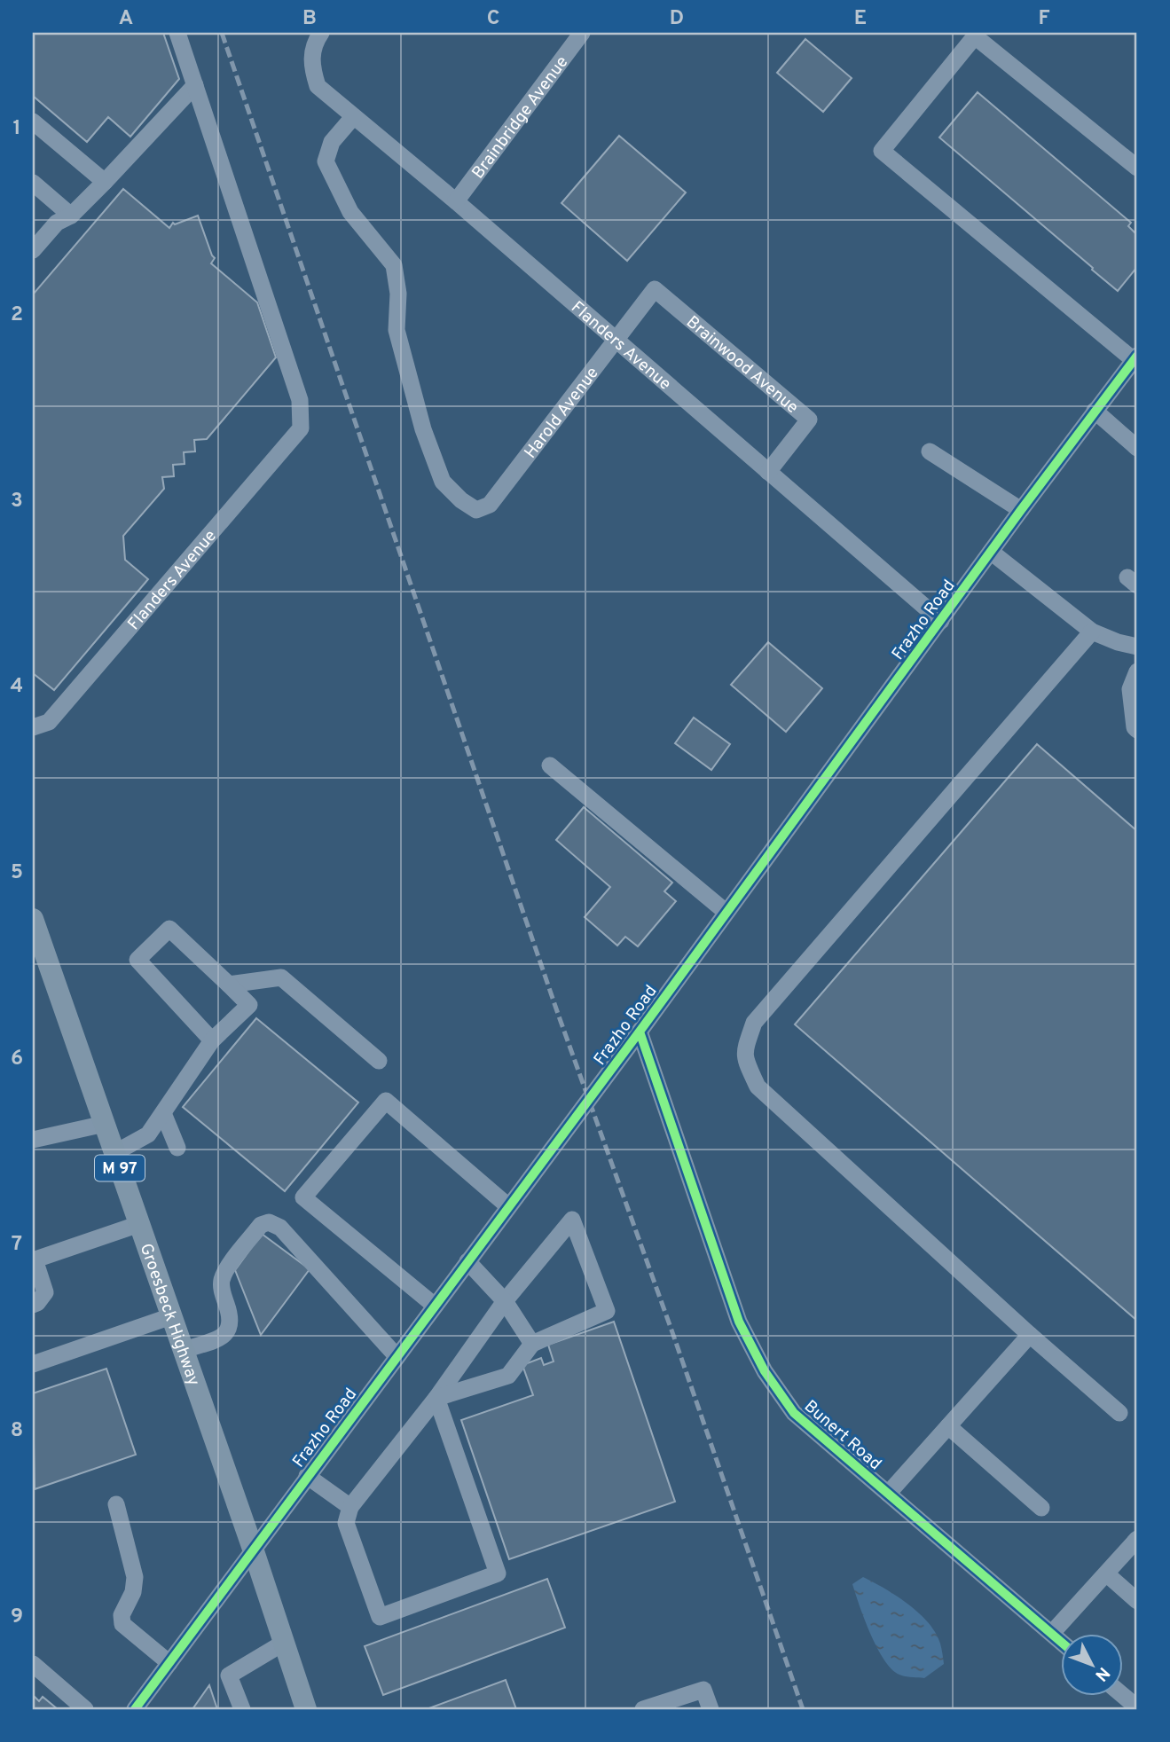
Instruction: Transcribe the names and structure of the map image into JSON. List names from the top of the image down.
{
  "streets": {
    "main road": ["M 97", "Groesbeck Highway"],
    "street": [
      "Brainbridge Avenue",
      "Flanders Avenue",
      "Brainwood Avenue",
      "Harold Avenue",
      "Frazho Road",
      "Bunert Road"
    ]
  },
  "crossings": [
    ["Brainbridge Avenue", "Flanders Avenue"],
    ["Flanders Avenue", "Brainwood Avenue"],
    ["Flanders Avenue", "Harold Avenue"],
    ["Flanders Avenue", "Frazho Road"],
    ["Brainwood Avenue", "Harold Avenue"],
    ["Frazho Road", "Groesbeck Highway"],
    ["Frazho Road", "Bunert Road"]
  ],
  "north": "bottom right",
  "grid": {
    "columns": [
      "A",
      "B",
      "C",
      "D",
      "E",
      "F"
    ],
    "rows": [
      "1",
      "2",
      "3",
      "4",
      "5",
      "6",
      "7",
      "8",
      "9"
    ]
  }
}
